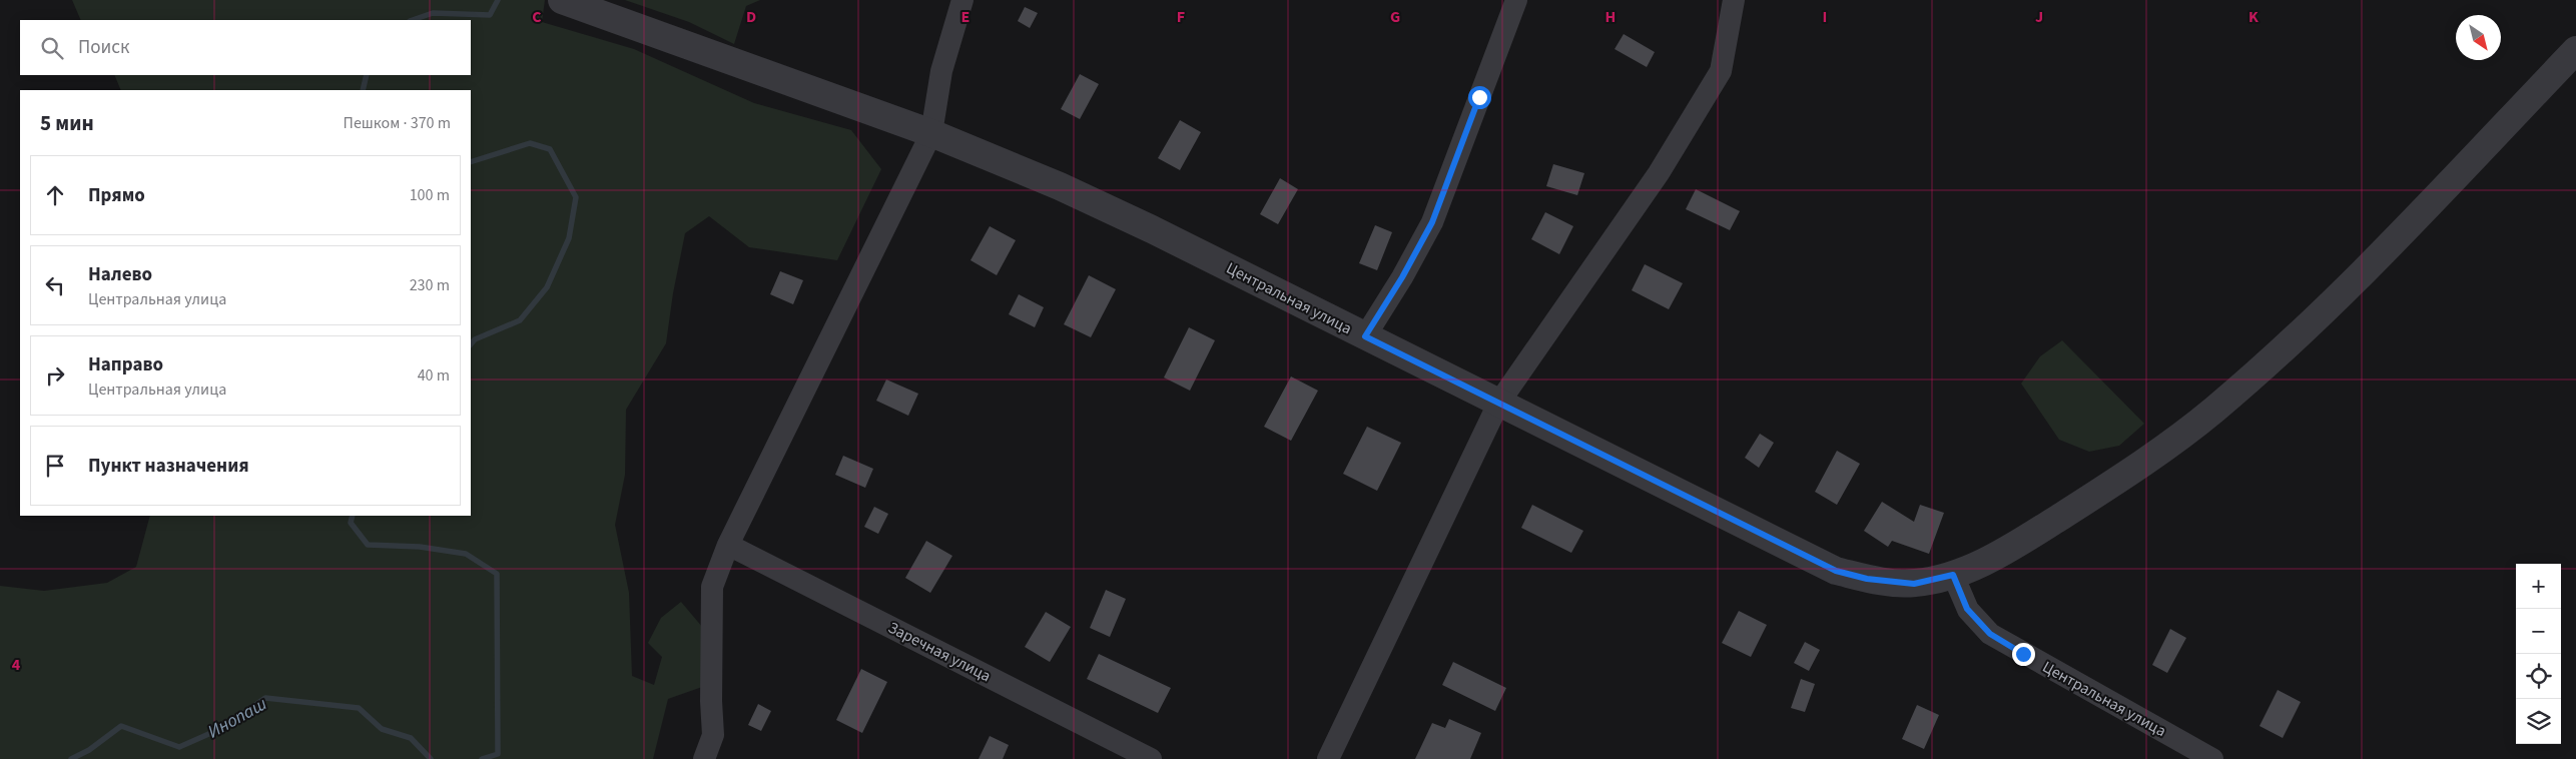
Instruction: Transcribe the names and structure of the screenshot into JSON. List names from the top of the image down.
{
  "streets": {
    "street": ["Центральная улица", "Заречная улица"]
  },
  "water": ["Инопаш"],
  "north": "bottom right",
  "page": {
    "search": "Поиск",
    "heading": ["5 мин", "Пешком · 370 m"],
    "list": [
      ["Прямо", "100 m"],
      ["Налево", "Центральная улица", "230 m"],
      ["Направо", "Центральная улица", "40 m"],
      "Пункт назначения"
    ],
    "map_buttons": ["+", "−"]
  },
  "grid": {
    "columns": [
      "C",
      "D",
      "E",
      "F",
      "G",
      "H",
      "I",
      "J",
      "K"
    ],
    "rows": ["4"]
  }
}
